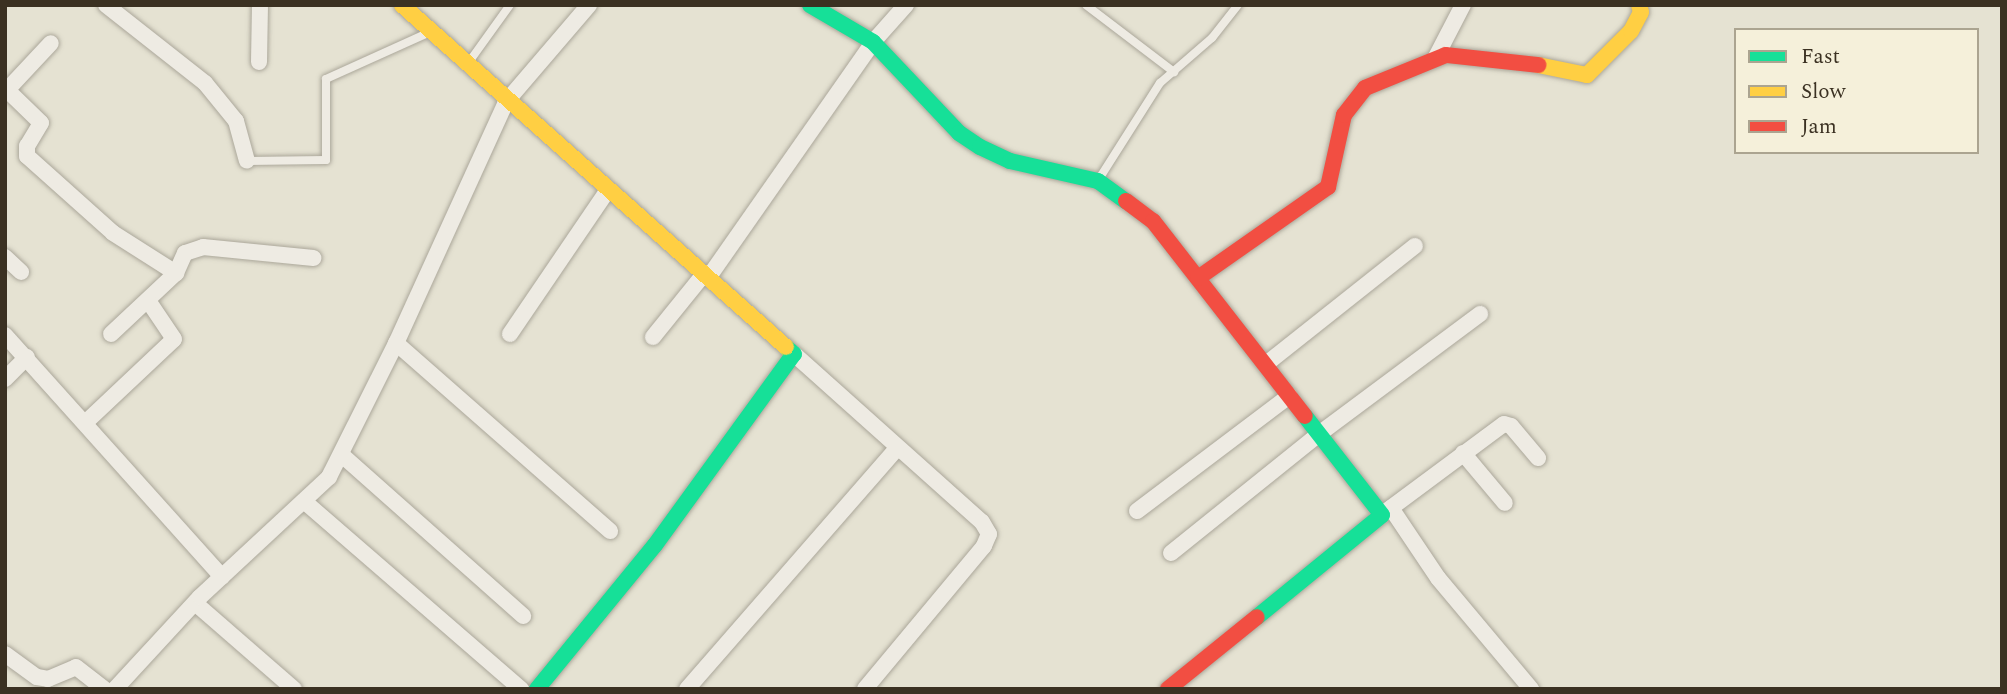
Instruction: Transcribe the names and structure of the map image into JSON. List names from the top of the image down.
{
  "legend": ["Fast", "Slow", "Jam"]
}
